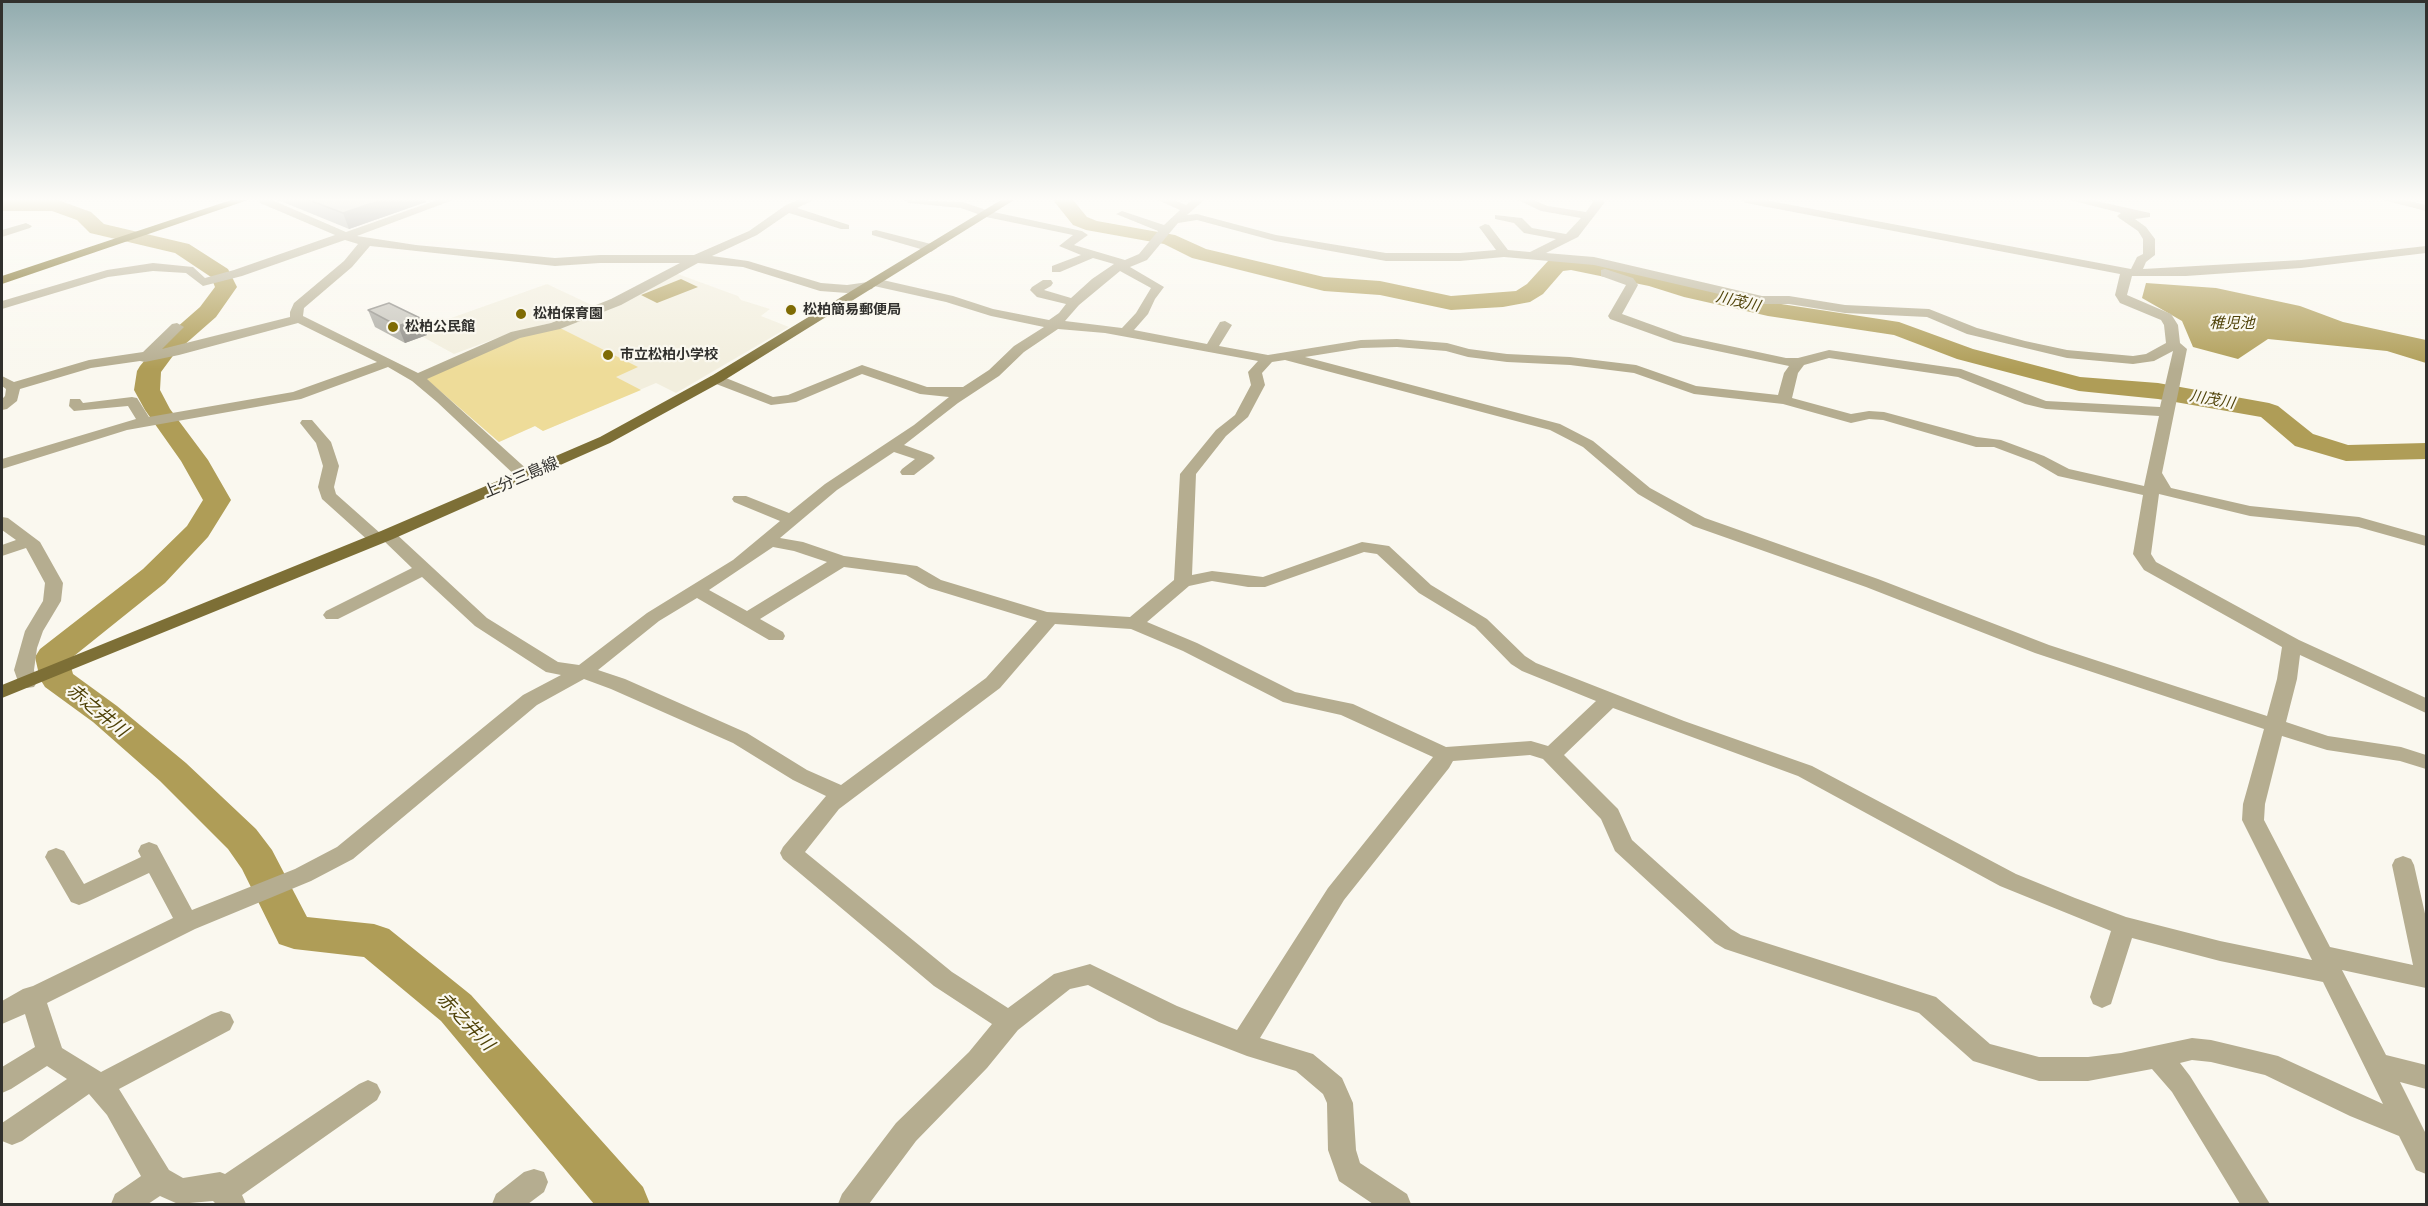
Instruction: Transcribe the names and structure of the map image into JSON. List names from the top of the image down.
{
  "streets": {
    "main road": ["上分三島線"]
  },
  "water": ["川茂川", "稚児池", "赤之井川"],
  "places": [
    "松柏簡易郵便局",
    "松柏保育園",
    "松柏公民館",
    "市立松柏小学校"
  ]
}
